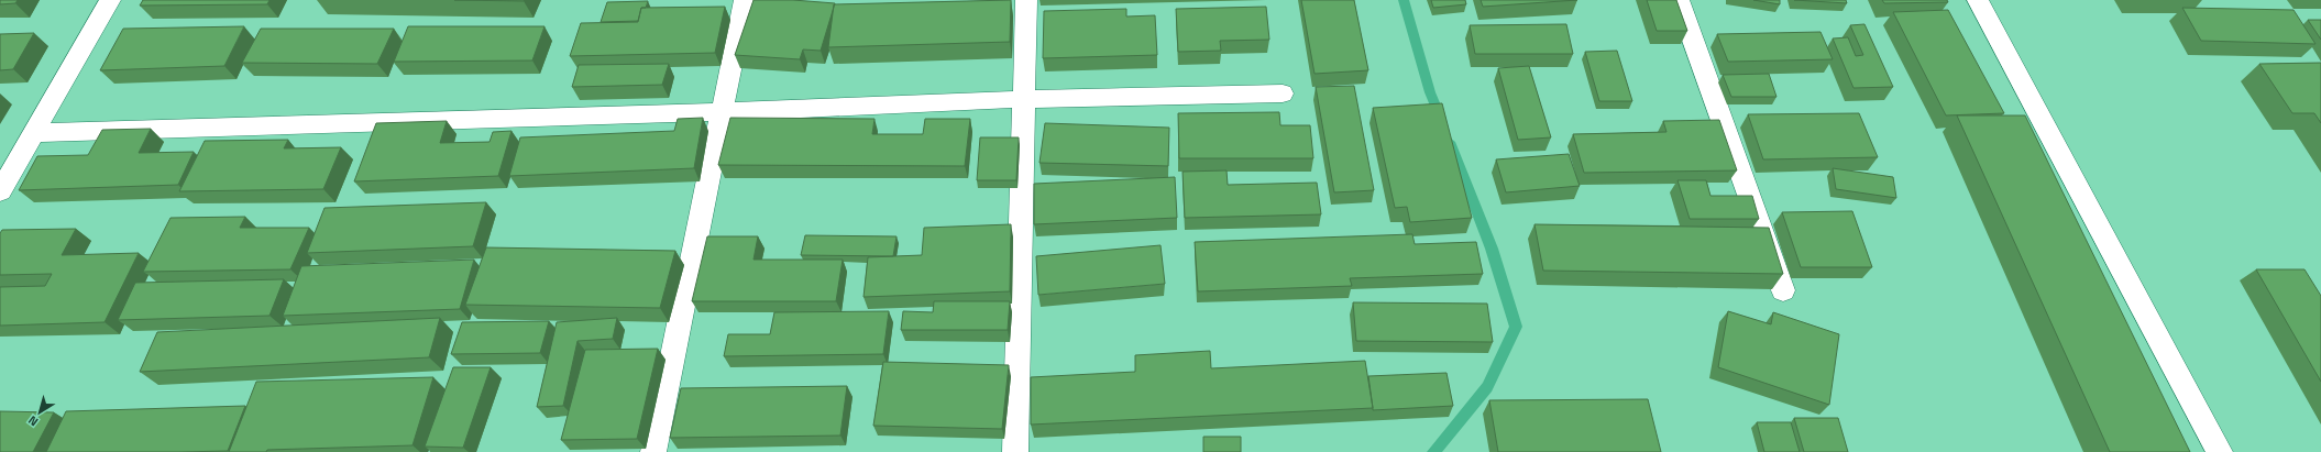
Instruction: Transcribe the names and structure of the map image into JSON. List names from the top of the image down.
{
  "north": "bottom left"
}
